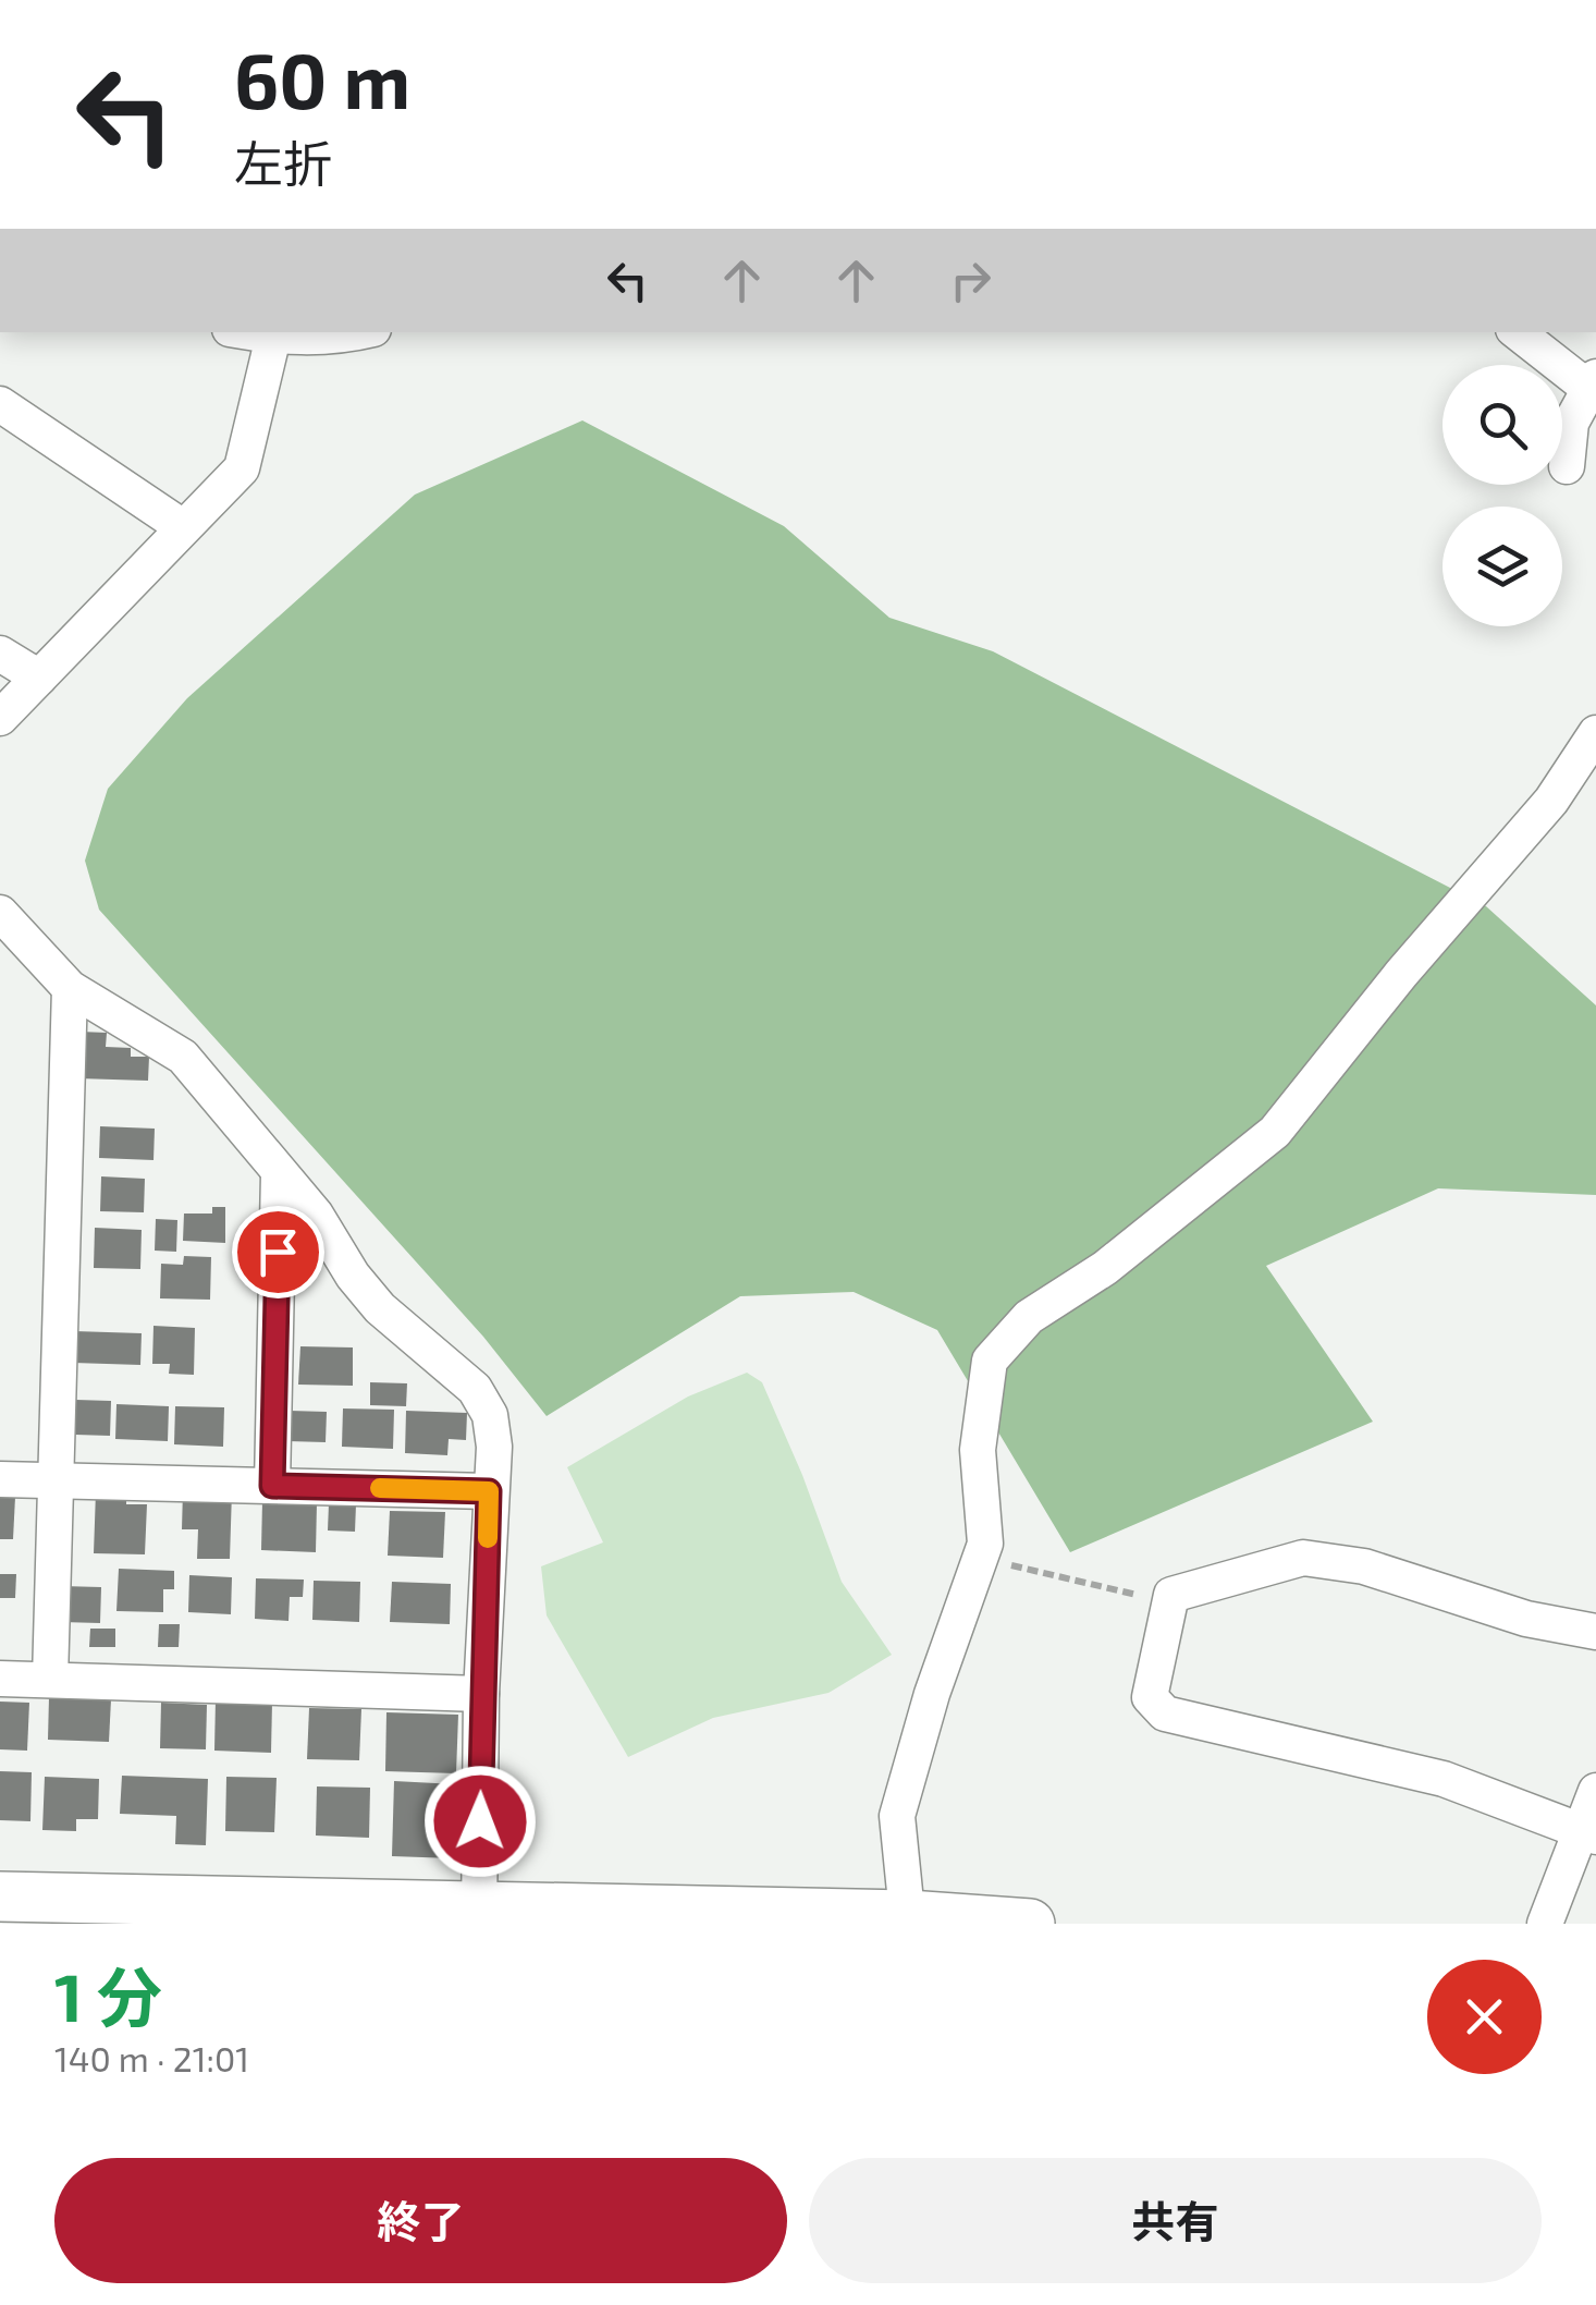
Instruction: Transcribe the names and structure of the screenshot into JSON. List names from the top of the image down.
{
  "page": {
    "turn": ["60 m", "左折"],
    "heading": ["1 分", "140 m · 21:01"],
    "buttons": ["終了", "共有"]
  }
}
